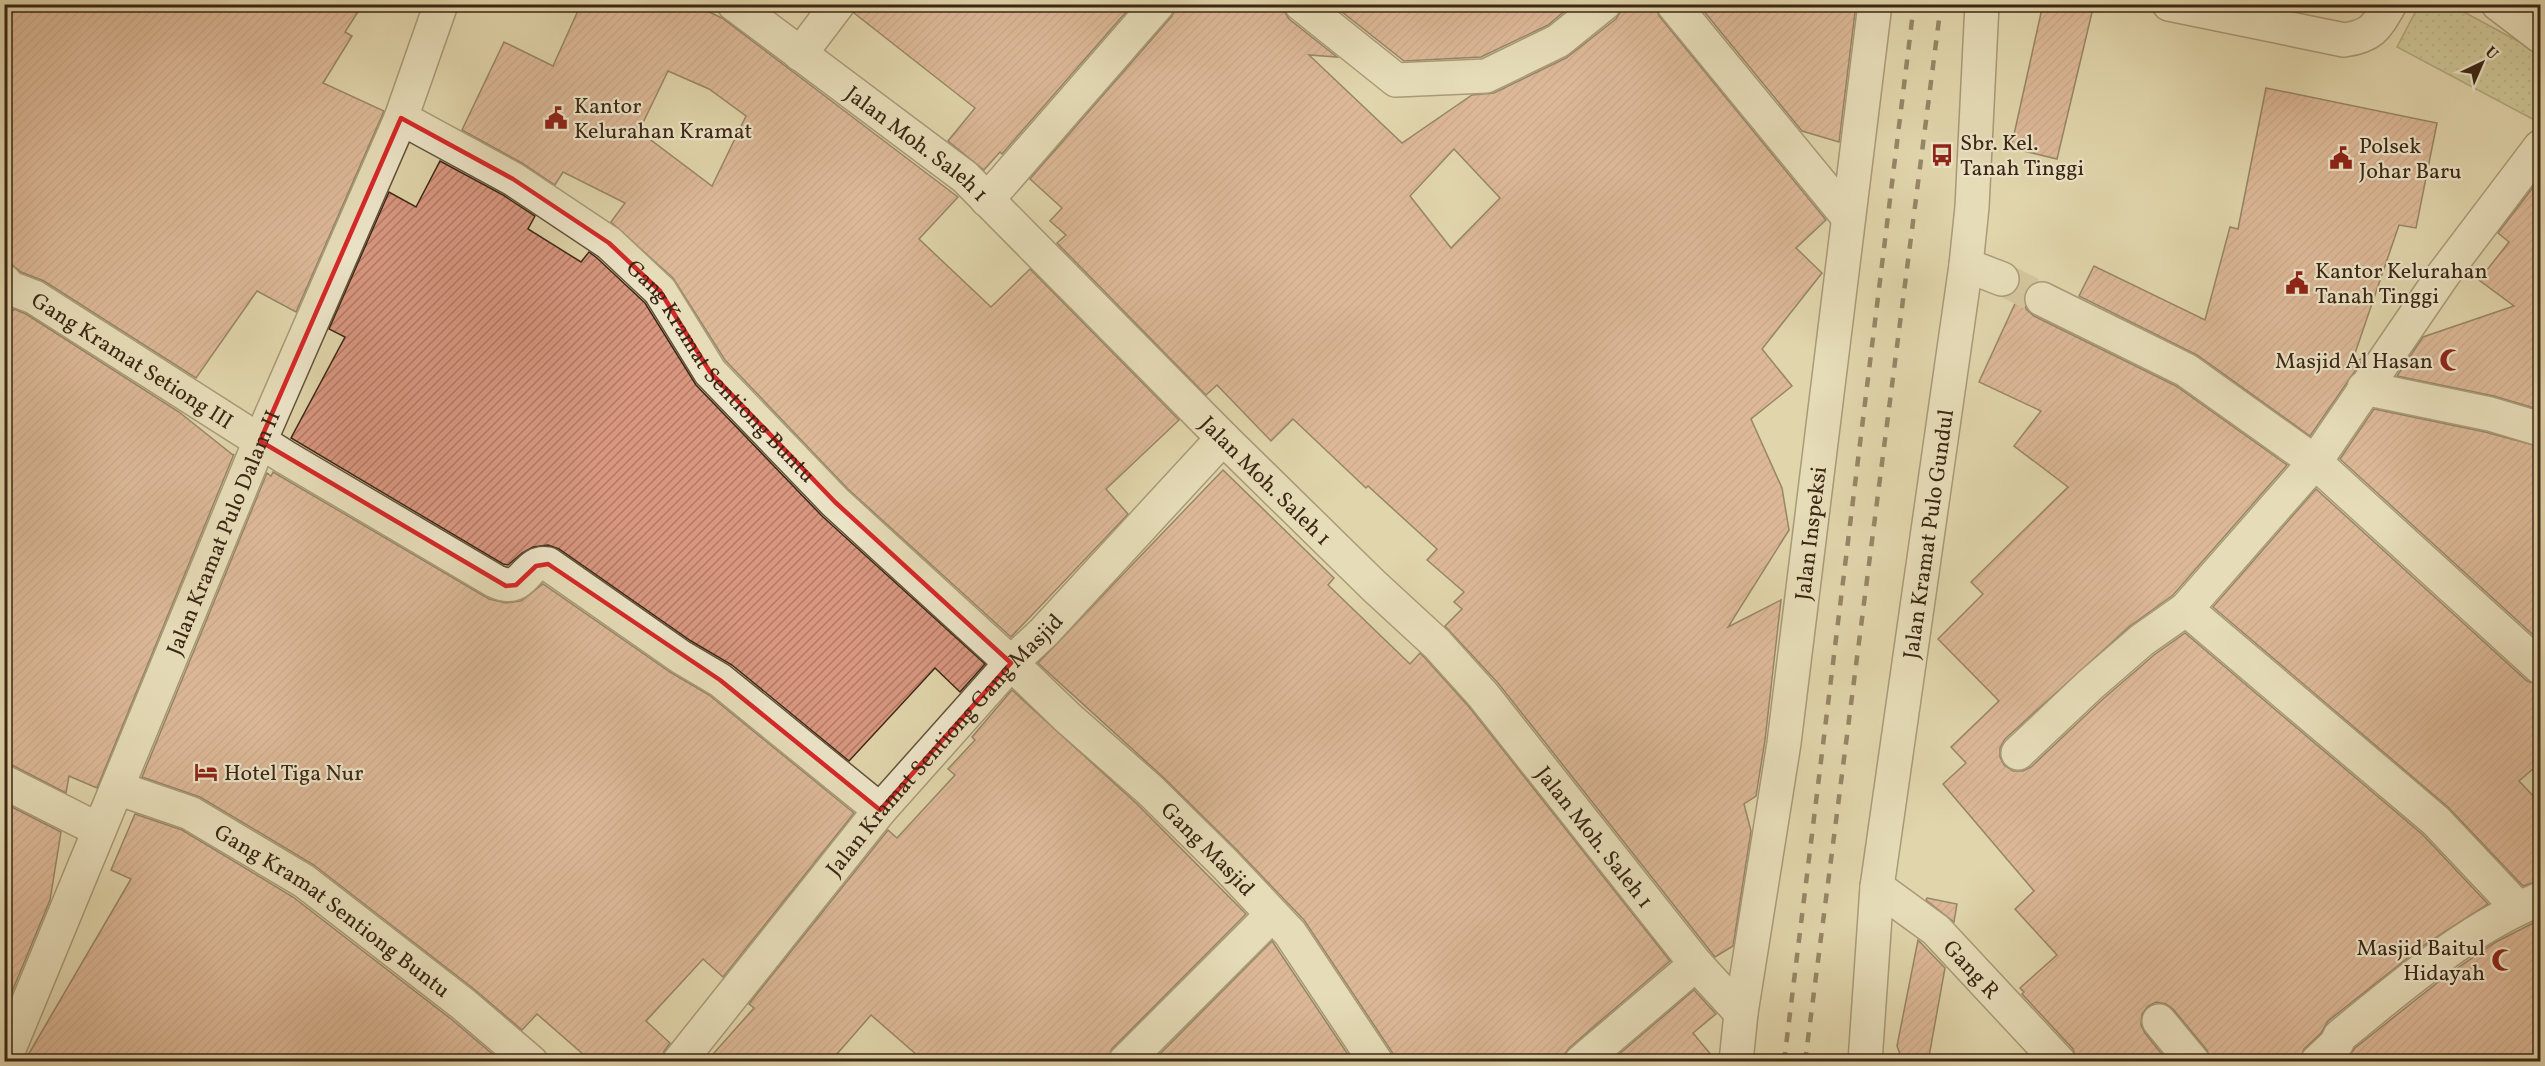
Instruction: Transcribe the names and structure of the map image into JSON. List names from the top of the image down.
{
  "streets": {
    "street": [
      "Jalan Moh. Saleh 1",
      "Gang Kramat Setiong III",
      "Gang Kramat Sentiong Buntu",
      "Jalan Kramat Pulo Dalam II",
      "Jalan Kramat Pulo Gundul",
      "Jalan Inspeksi",
      "Jalan Kramat Sentiong Gang Masjid",
      "Gang Masjid",
      "Gang R"
    ]
  },
  "crossings": [
    ["Jalan Moh. Saleh 1", "Jalan Inspeksi"],
    ["Jalan Moh. Saleh 1", "Jalan Kramat Sentiong Gang Masjid"],
    ["Gang Kramat Setiong III", "Jalan Kramat Pulo Dalam II"],
    ["Gang Kramat Sentiong Buntu", "Jalan Kramat Pulo Dalam II"],
    ["Gang Kramat Sentiong Buntu", "Jalan Kramat Sentiong Gang Masjid"],
    ["Gang Kramat Sentiong Buntu", "Gang Masjid"],
    ["Jalan Kramat Pulo Gundul", "Gang R"],
    ["Jalan Kramat Sentiong Gang Masjid", "Gang Masjid"]
  ],
  "places": {
    "public building": ["Kantor Kelurahan Kramat", "Polsek Johar Baru", "Kantor Kelurahan Tanah Tinggi"],
    "bus stop": ["Sbr. Kel. Tanah Tinggi"],
    "mosque": ["Masjid Al Hasan", "Masjid Baitul Hidayah"],
    "hotel": ["Hotel Tiga Nur"]
  },
  "north": "top right"
}
